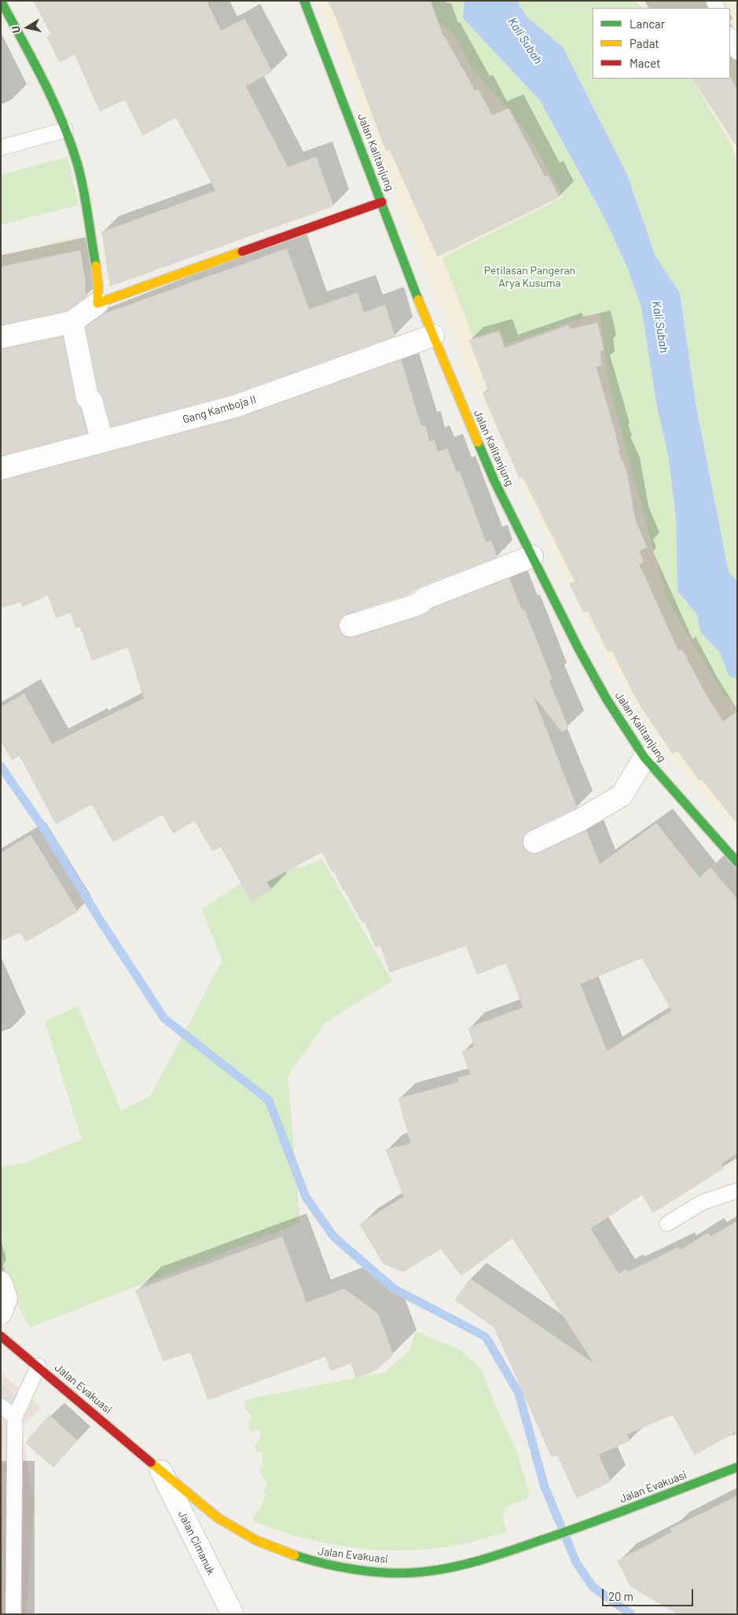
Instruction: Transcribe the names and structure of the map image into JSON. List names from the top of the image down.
{
  "streets": {
    "street": [
      "Jalan Kalitanjung",
      "Gang Kamboja II",
      "Jalan Evakuasi",
      "Jalan Cimanuk"
    ]
  },
  "crossings": [
    ["Jalan Kalitanjung", "Gang Kamboja II"],
    ["Jalan Evakuasi", "Jalan Cimanuk"]
  ],
  "water": ["Kali Subah"],
  "parks": ["Petilasan Pangeran Arya Kusuma"],
  "legend": ["Lancar", "Padat", "Macet"],
  "scale_bar": "20 m",
  "north": "left"
}
